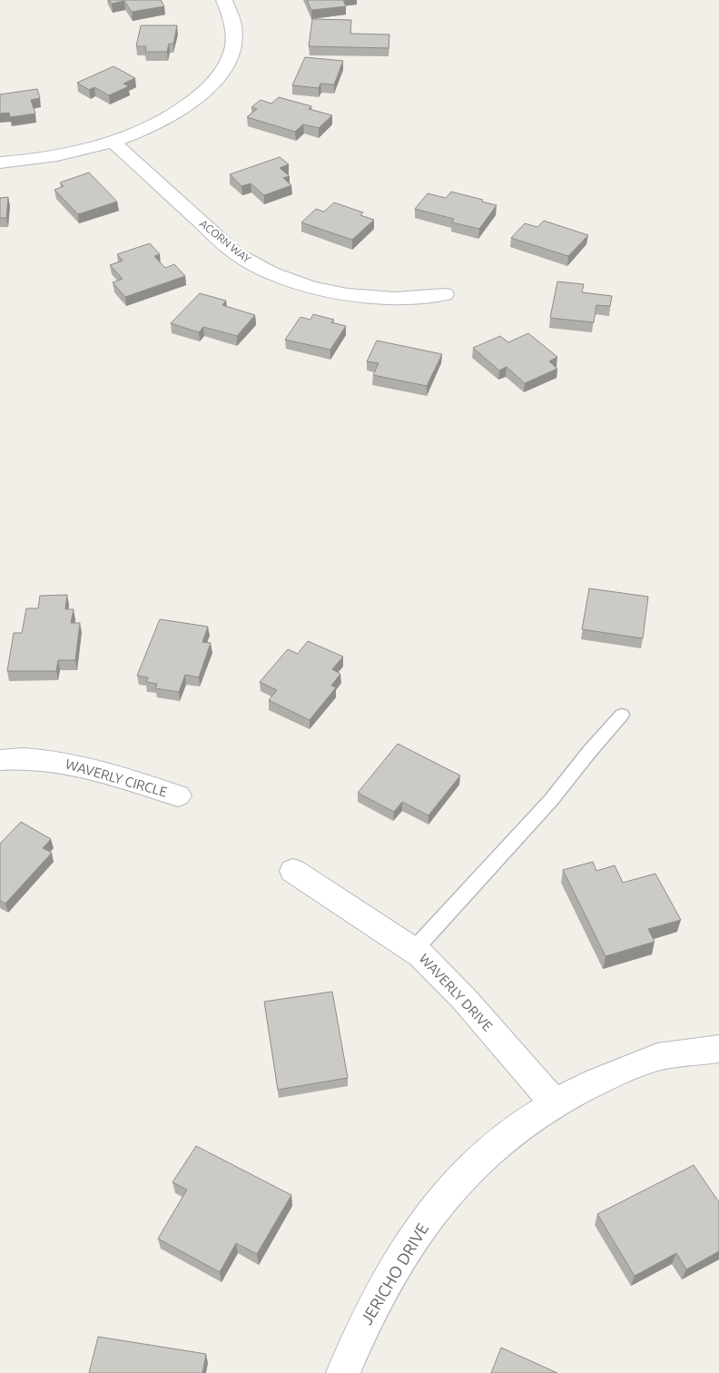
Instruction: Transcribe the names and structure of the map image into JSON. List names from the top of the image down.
{
  "streets": {
    "street": [
      "ACORN WAY",
      "WAVERLY CIRCLE",
      "WAVERLY DRIVE",
      "JERICHO DRIVE"
    ]
  },
  "crossings": [
    ["WAVERLY DRIVE", "JERICHO DRIVE"]
  ]
}
